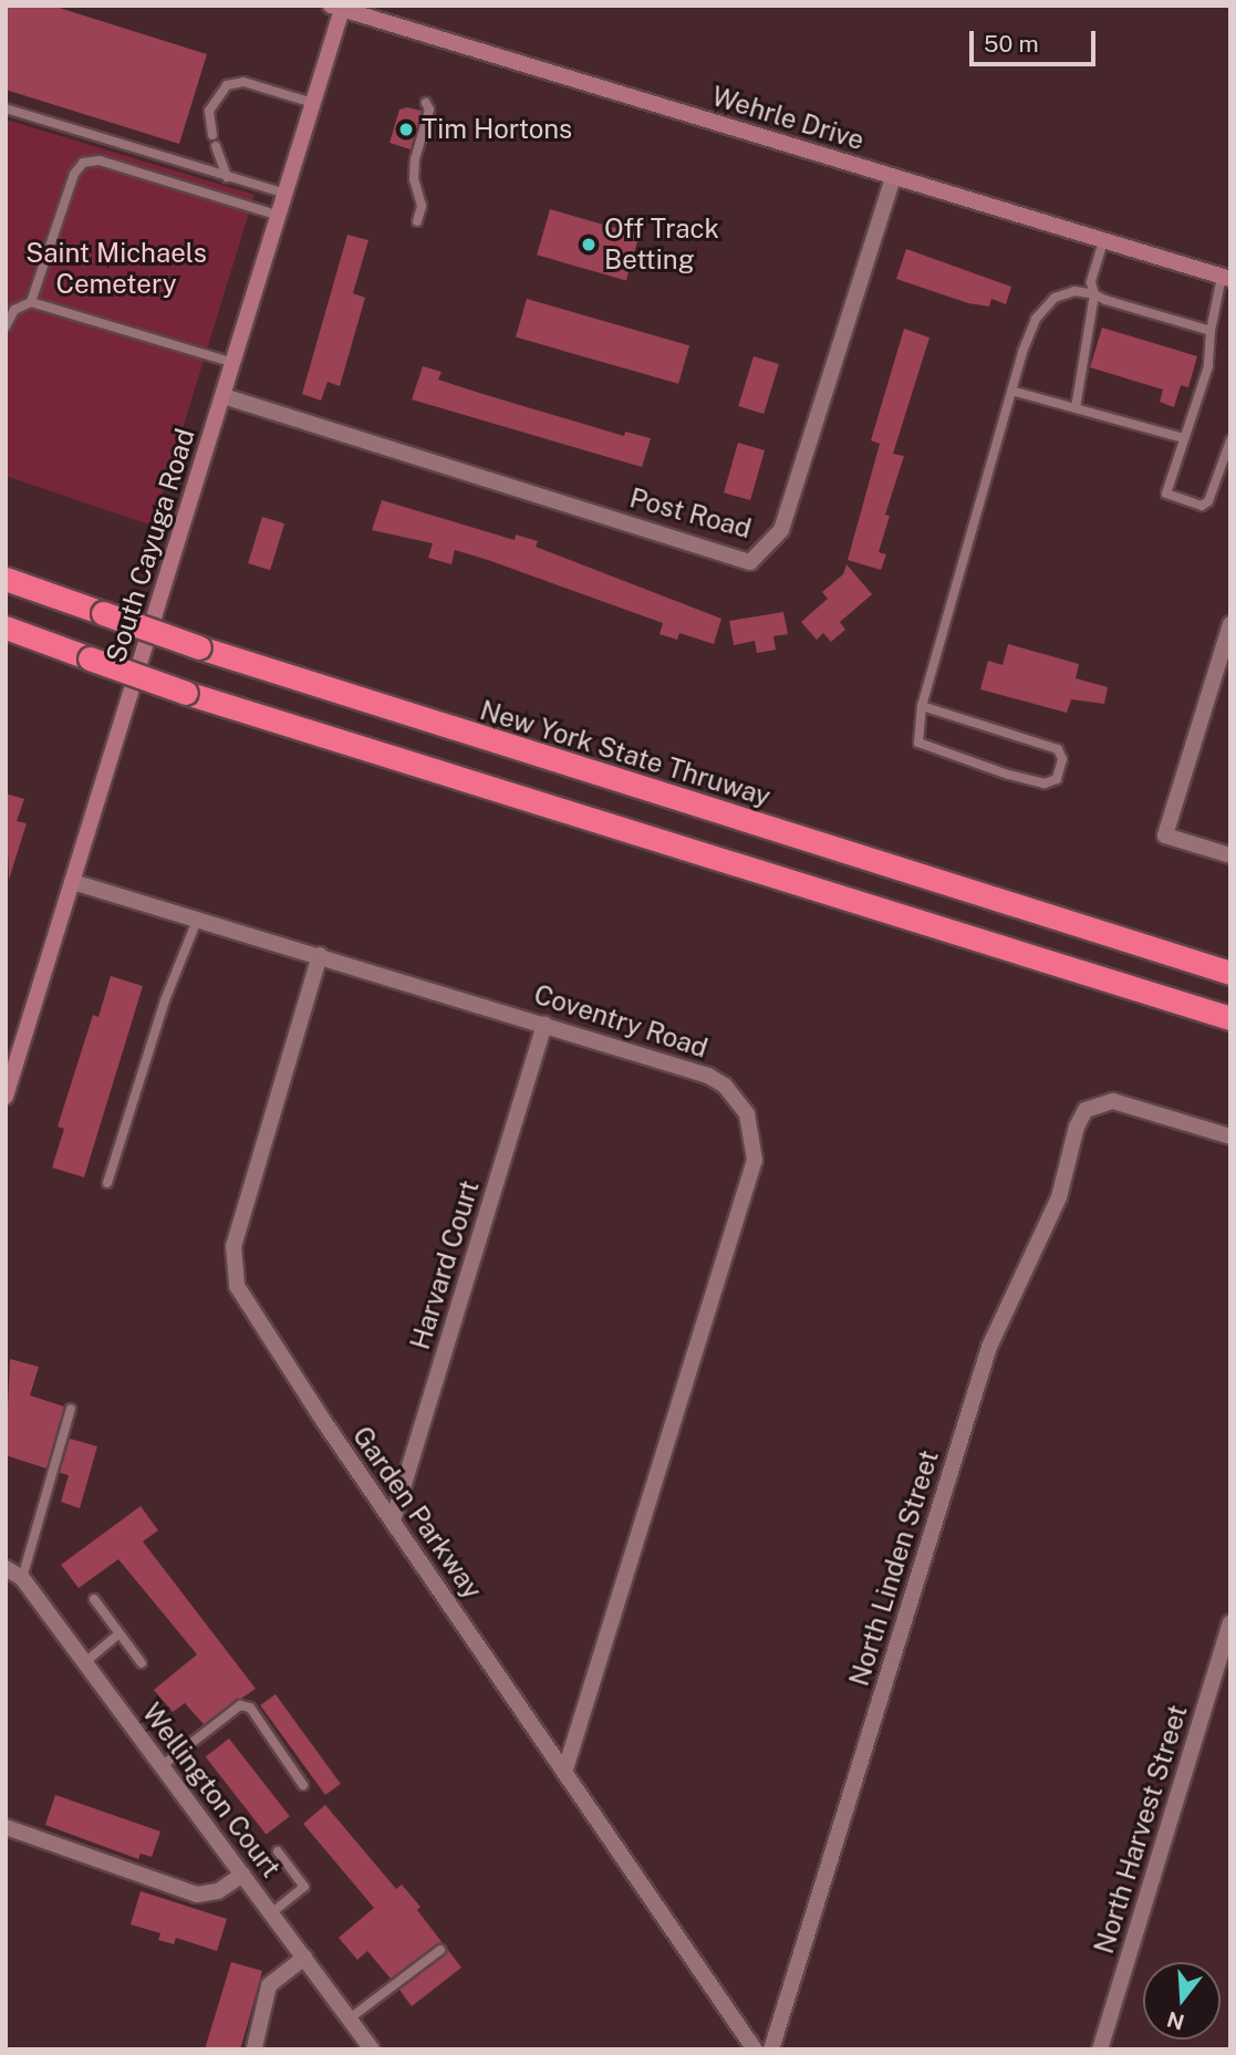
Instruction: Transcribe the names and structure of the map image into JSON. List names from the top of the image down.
{
  "streets": {
    "highway": ["New York State Thruway"],
    "street": [
      "Wehrle Drive",
      "Post Road",
      "South Cayuga Road",
      "Coventry Road",
      "Harvard Court",
      "Garden Parkway",
      "North Linden Street",
      "Wellington Court",
      "North Harvest Street"
    ]
  },
  "crossings": [
    ["Wehrle Drive", "Post Road"],
    ["Wehrle Drive", "South Cayuga Road"],
    ["Post Road", "South Cayuga Road"],
    ["South Cayuga Road", "Coventry Road"],
    ["Coventry Road", "Harvard Court"],
    ["Coventry Road", "Garden Parkway"],
    ["Harvard Court", "Garden Parkway"]
  ],
  "parks": ["Saint Michaels Cemetery"],
  "places": ["Tim Hortons", "Off Track Betting"],
  "scale_bar": "50 m",
  "north": "bottom"
}
